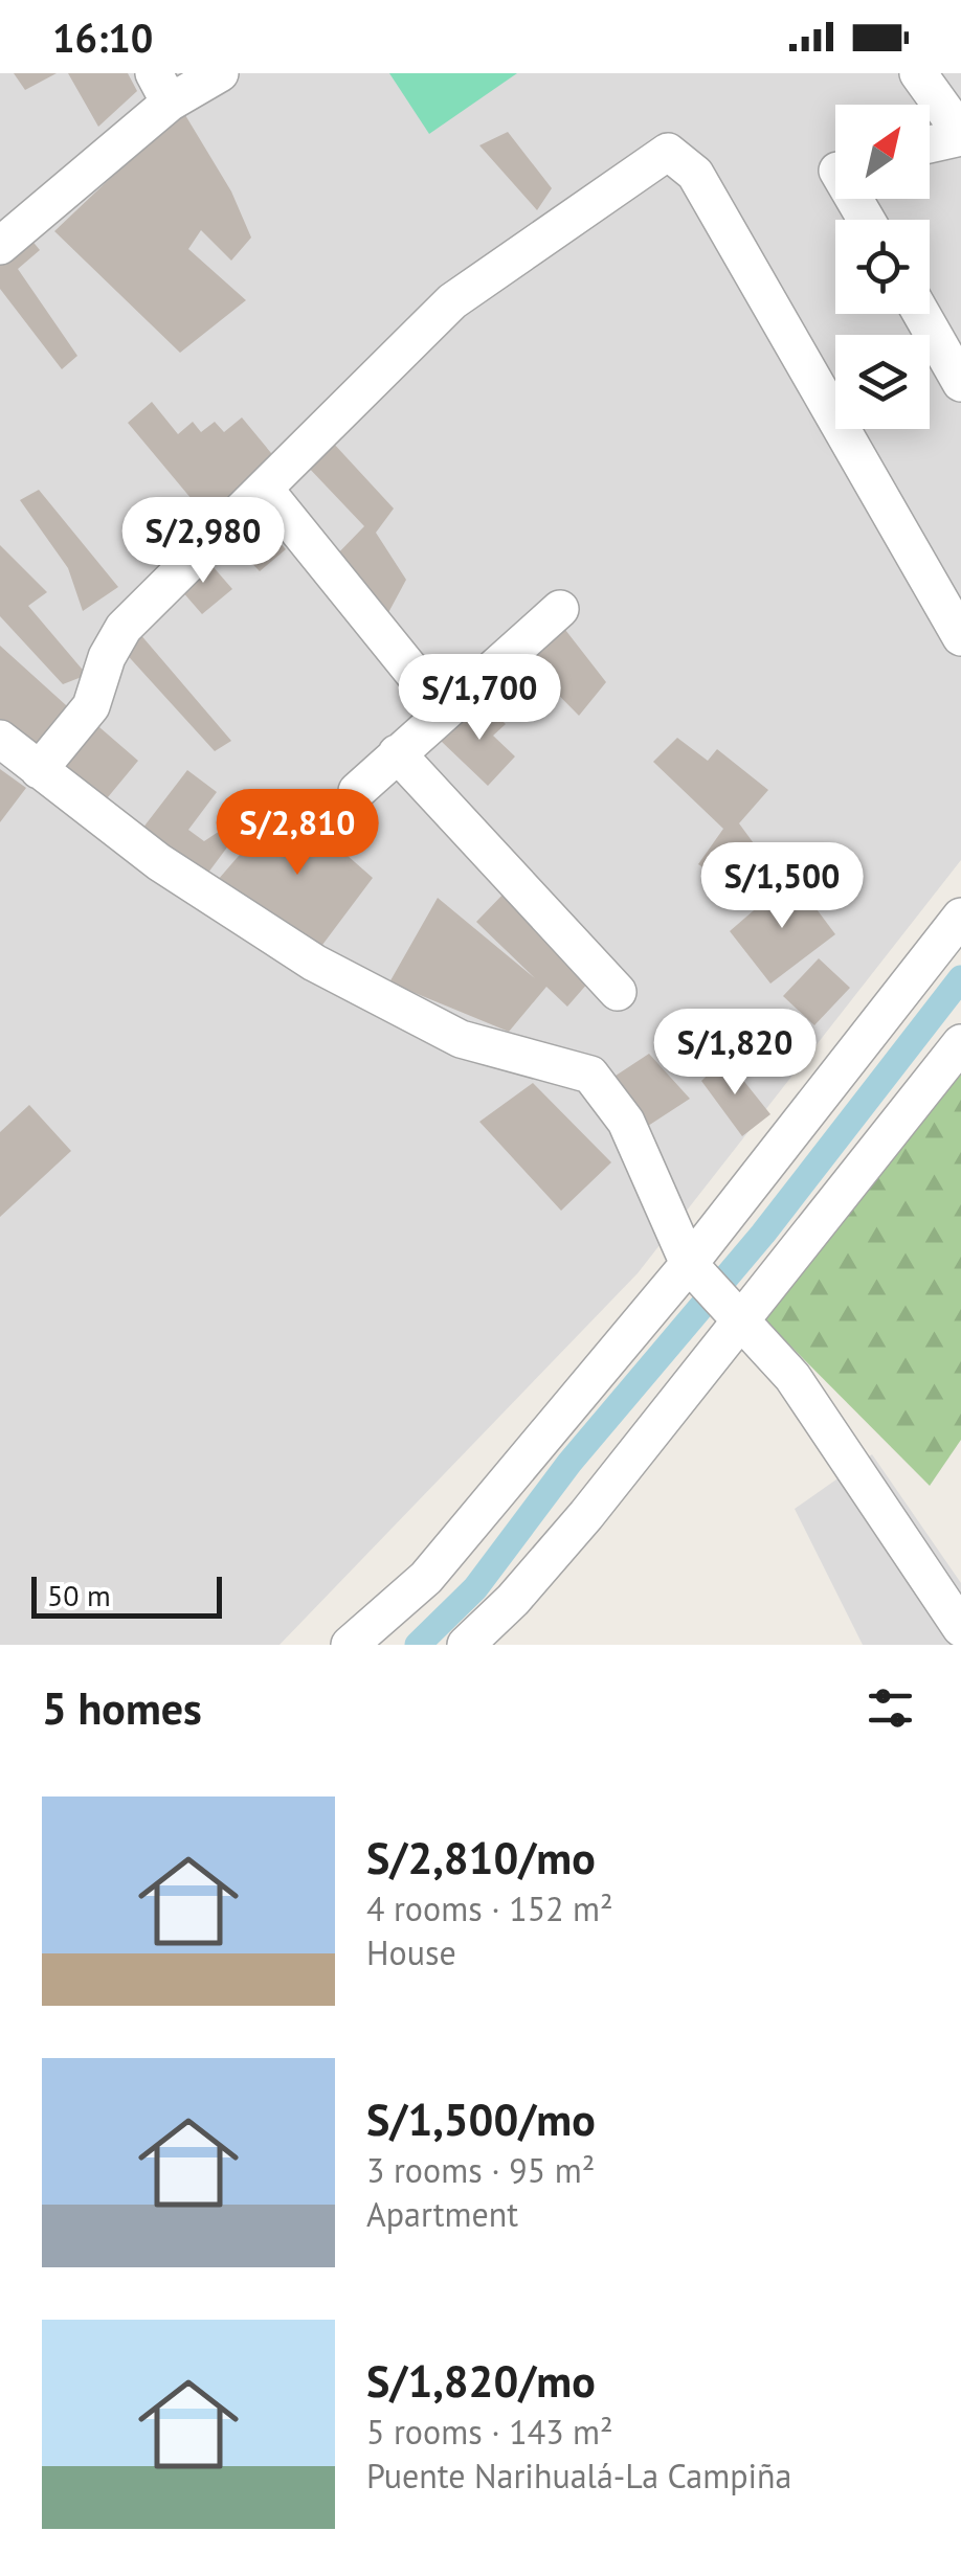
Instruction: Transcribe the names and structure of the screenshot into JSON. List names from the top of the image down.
{
  "scale_bar": "50 m",
  "north": "top right",
  "page": {
    "status": "16:10",
    "price": [
      "S/2,980",
      "S/1,700",
      "S/2,810",
      "S/1,500",
      "S/1,820"
    ],
    "scale": "50 m",
    "heading": "5 homes",
    "list": [
      {
        "name": "S/2,810/mo",
        "note": "4 rooms · 152 m² · House"
      },
      {
        "name": "S/1,500/mo",
        "note": "3 rooms · 95 m² · Apartment"
      },
      {
        "name": "S/1,820/mo",
        "note": "5 rooms · 143 m² · Puente Narihualá-La Campiña"
      }
    ]
  }
}
